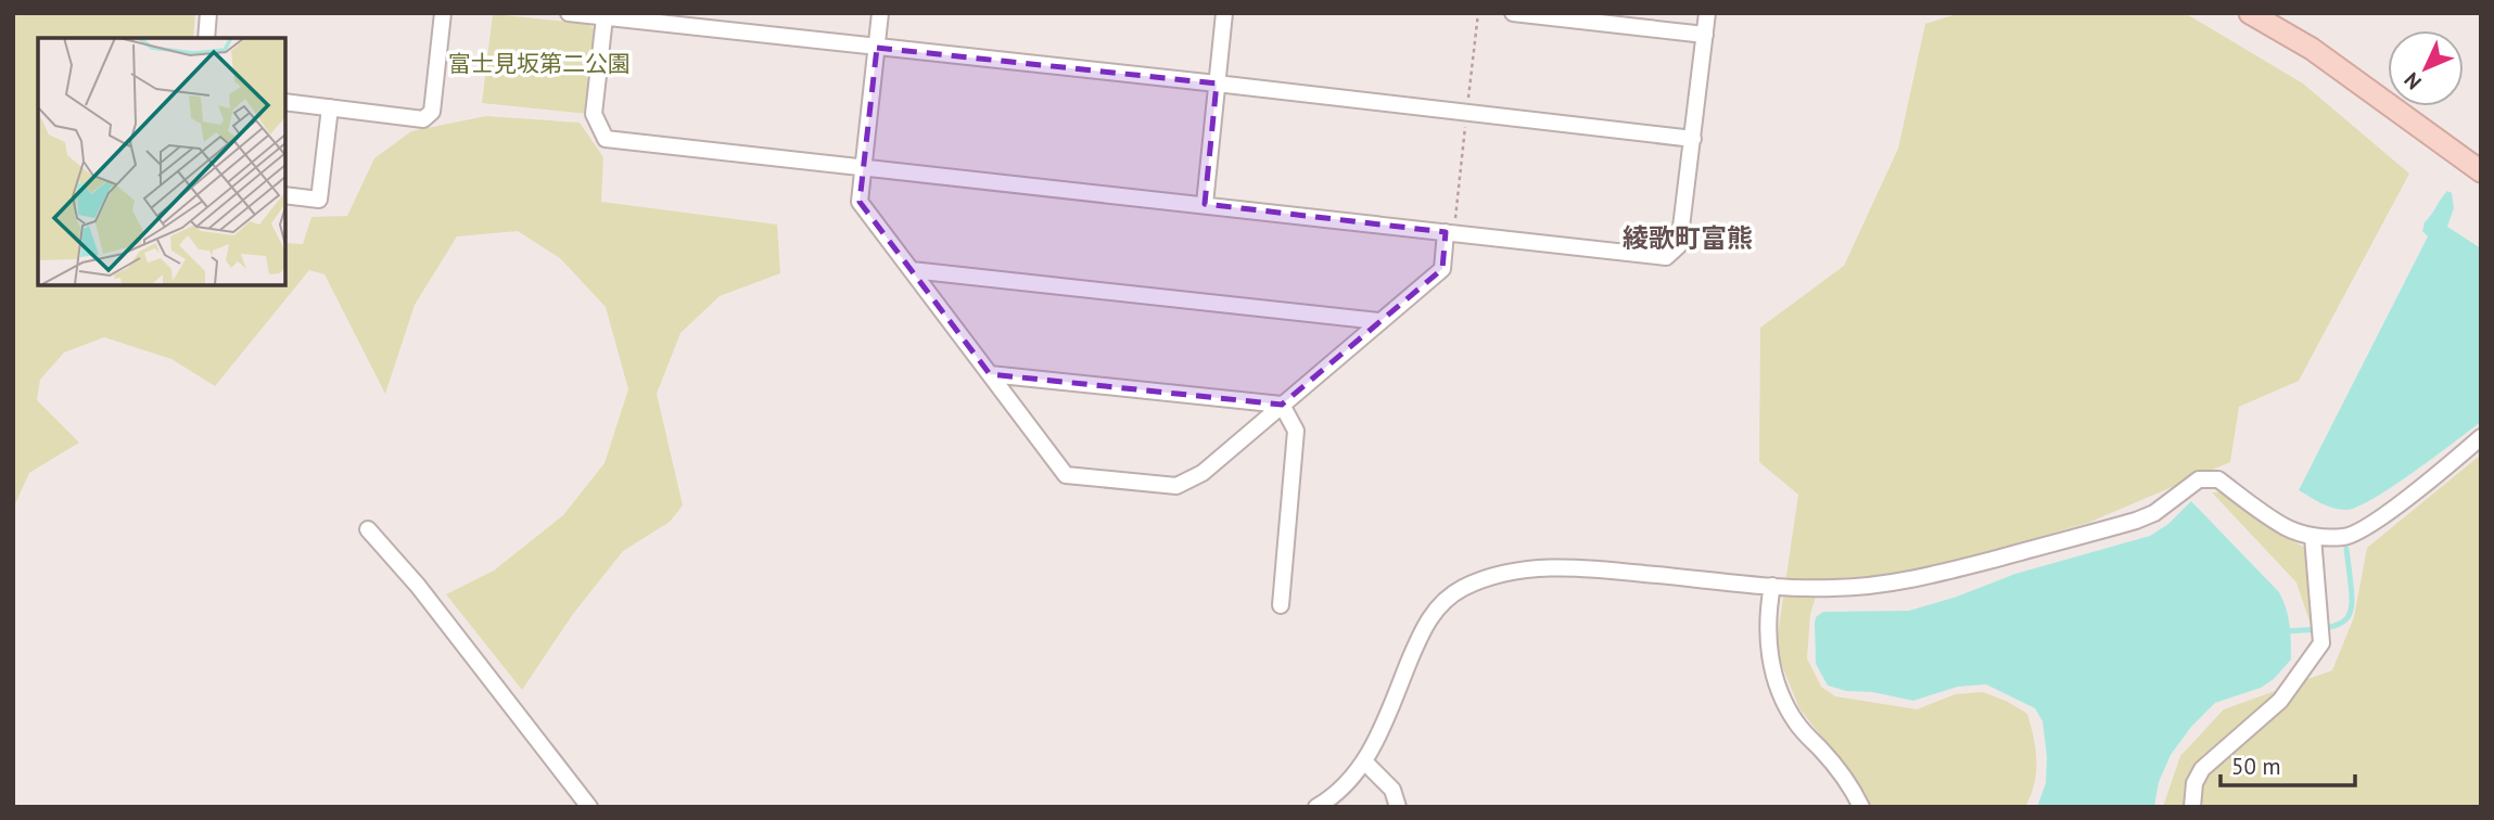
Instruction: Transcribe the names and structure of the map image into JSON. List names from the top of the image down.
{
  "districts": ["綾歌町富熊"],
  "parks": ["富士見坂第二公園"],
  "scale_bar": "50 m",
  "north": "bottom left"
}
